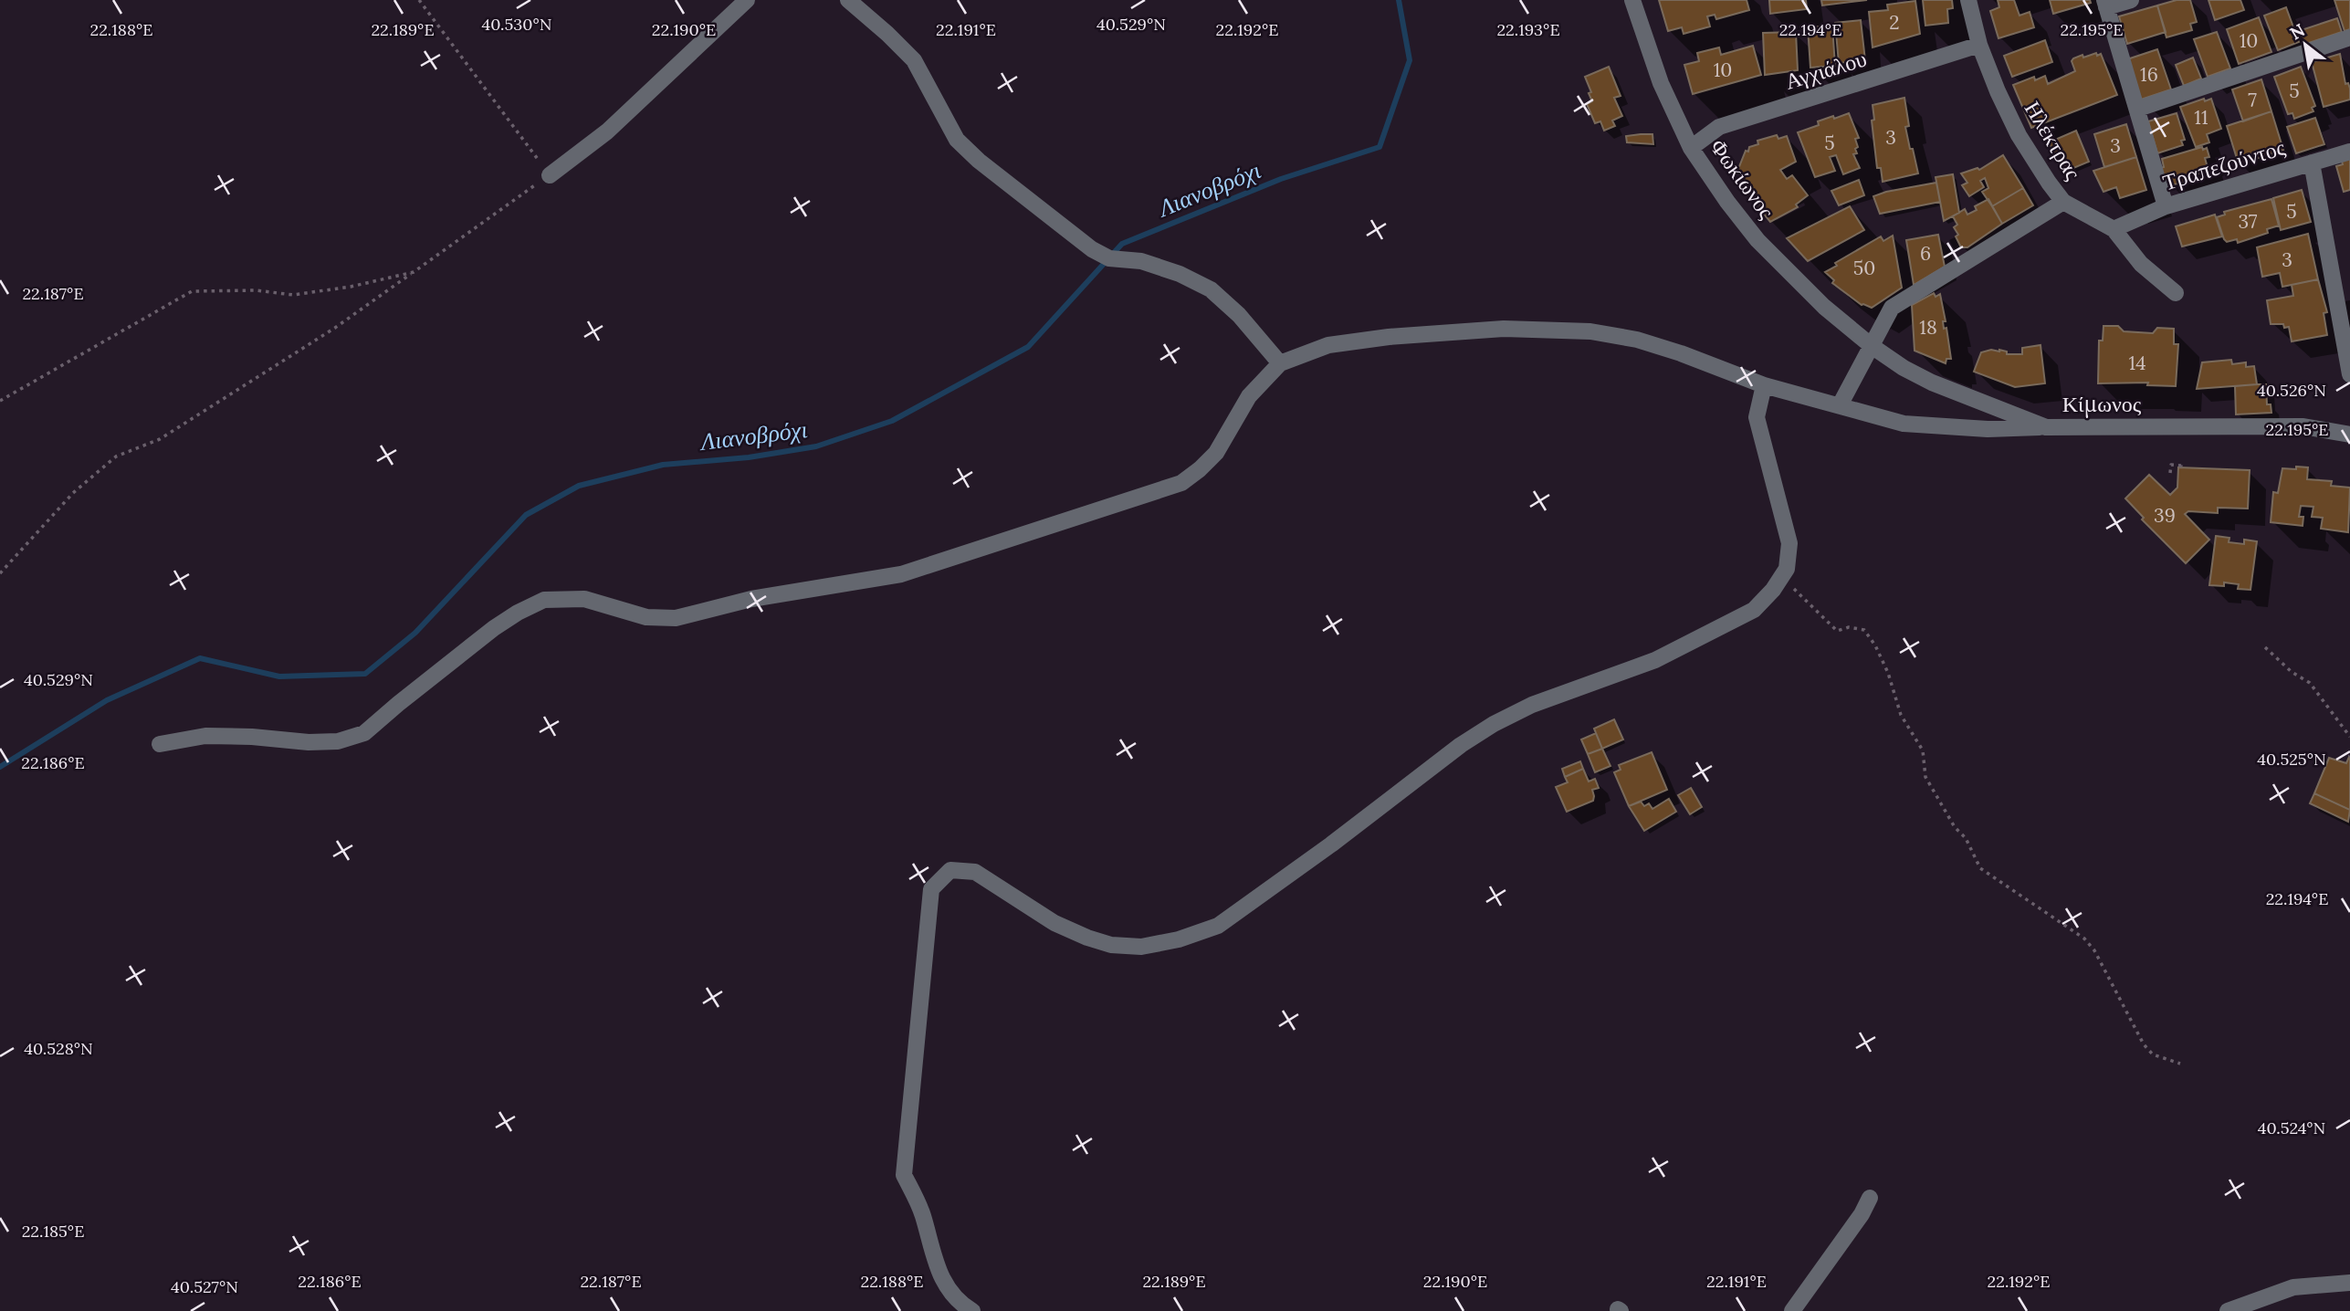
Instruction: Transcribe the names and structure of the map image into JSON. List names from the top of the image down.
{
  "streets": {
    "street": [
      "Αγχιάλου",
      "Ηλέκτρας",
      "Τραπεζούντος",
      "Φωκίωνος",
      "Κίμωνος"
    ]
  },
  "crossings": [
    ["Αγχιάλου", "Ηλέκτρας"],
    ["Αγχιάλου", "Φωκίωνος"],
    ["Ηλέκτρας", "Τραπεζούντος"],
    ["Φωκίωνος", "Κίμωνος"]
  ],
  "water": ["Λιανοβρόχι"],
  "house_numbers": [
    "2",
    "10",
    "10",
    "16",
    "5",
    "7",
    "11",
    "3",
    "5",
    "3",
    "5",
    "37",
    "6",
    "3",
    "50",
    "18",
    "14",
    "39"
  ],
  "north": "top left",
  "coordinates": [
    "40.530°N",
    "40.529°N",
    "22.188°E",
    "22.189°E",
    "22.190°E",
    "22.191°E",
    "22.192°E",
    "22.193°E",
    "22.194°E",
    "22.195°E",
    "22.187°E",
    "40.526°N",
    "40.525°N",
    "22.186°E",
    "40.528°N",
    "40.524°N",
    "22.185°E",
    "40.527°N"
  ]
}
